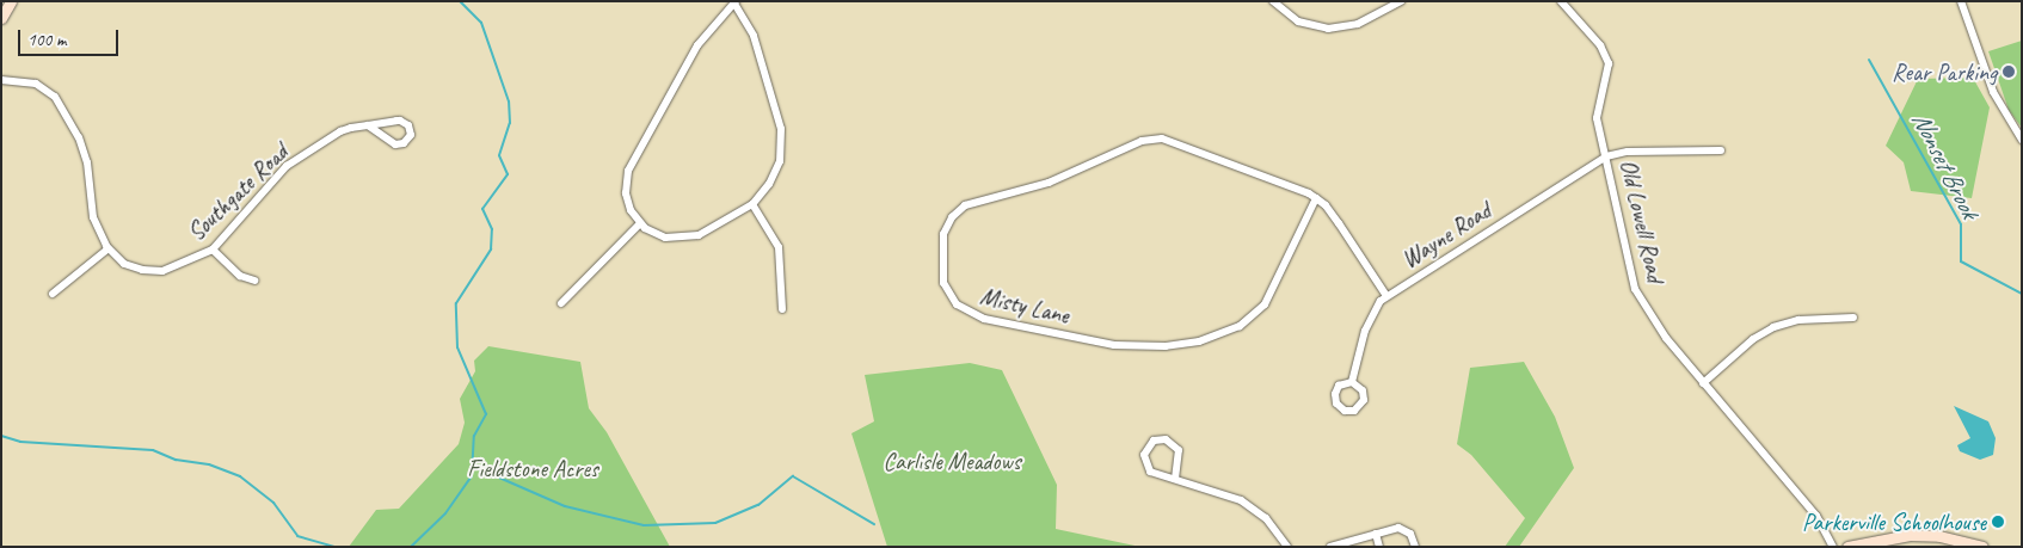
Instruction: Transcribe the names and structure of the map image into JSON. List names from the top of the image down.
{
  "streets": {
    "street": [
      "Southgate Road",
      "Old Lowell Road",
      "Wayne Road",
      "Misty Lane"
    ]
  },
  "crossings": [
    ["Old Lowell Road", "Wayne Road"],
    ["Wayne Road", "Misty Lane"]
  ],
  "water": ["Nonset Brook"],
  "parks": ["Carlisle Meadows", "Fieldstone Acres"],
  "places": ["Rear Parking", "Parkerville Schoolhouse"],
  "scale_bar": "100 m"
}
